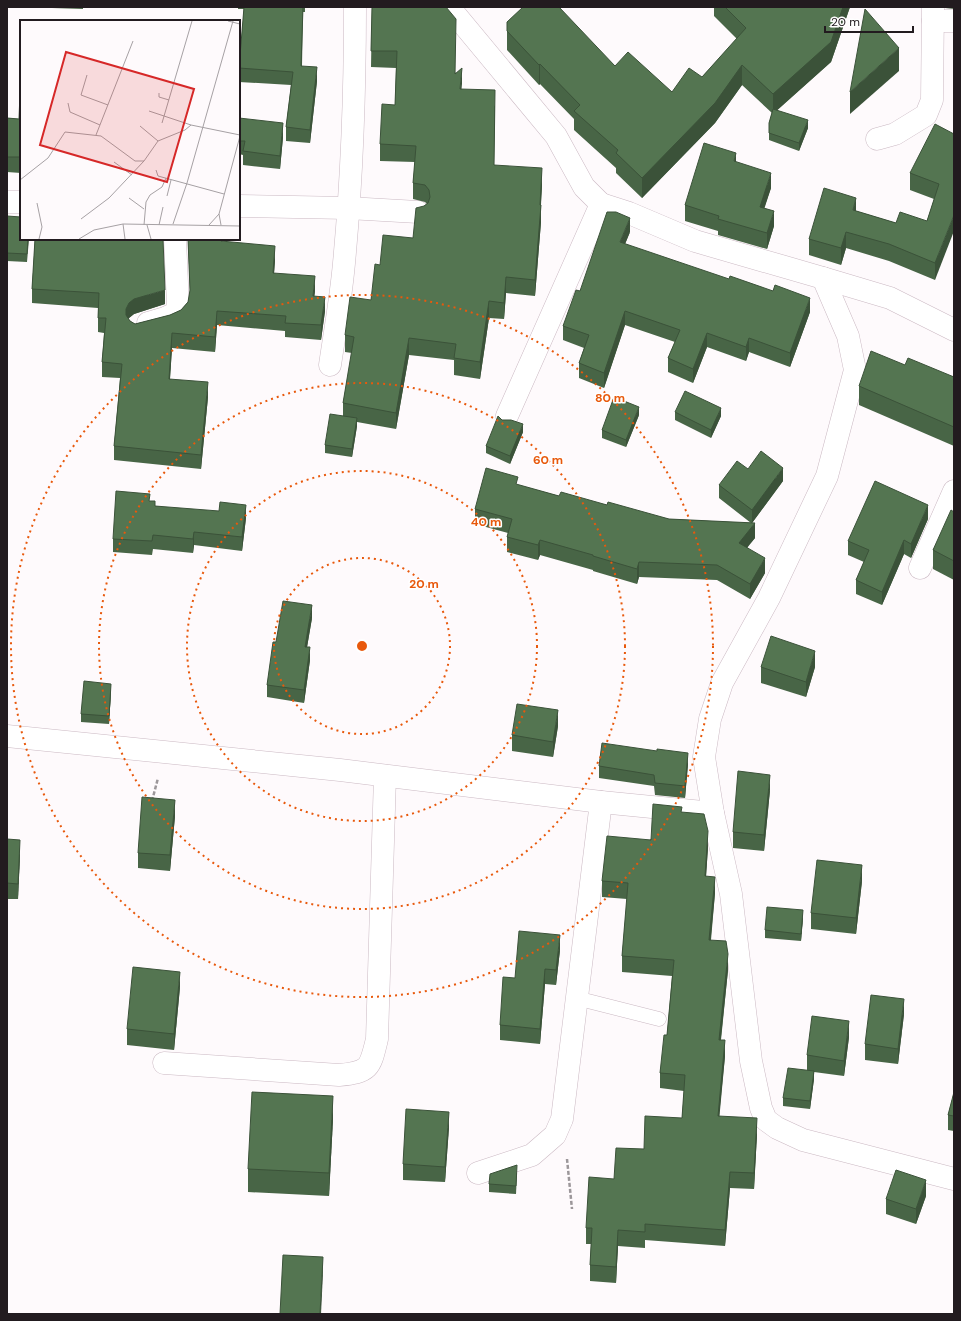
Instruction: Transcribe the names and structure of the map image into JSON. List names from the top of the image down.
{
  "scale_bar": "20 m",
  "rings": [
    "80 m",
    "60 m",
    "40 m",
    "20 m"
  ]
}
